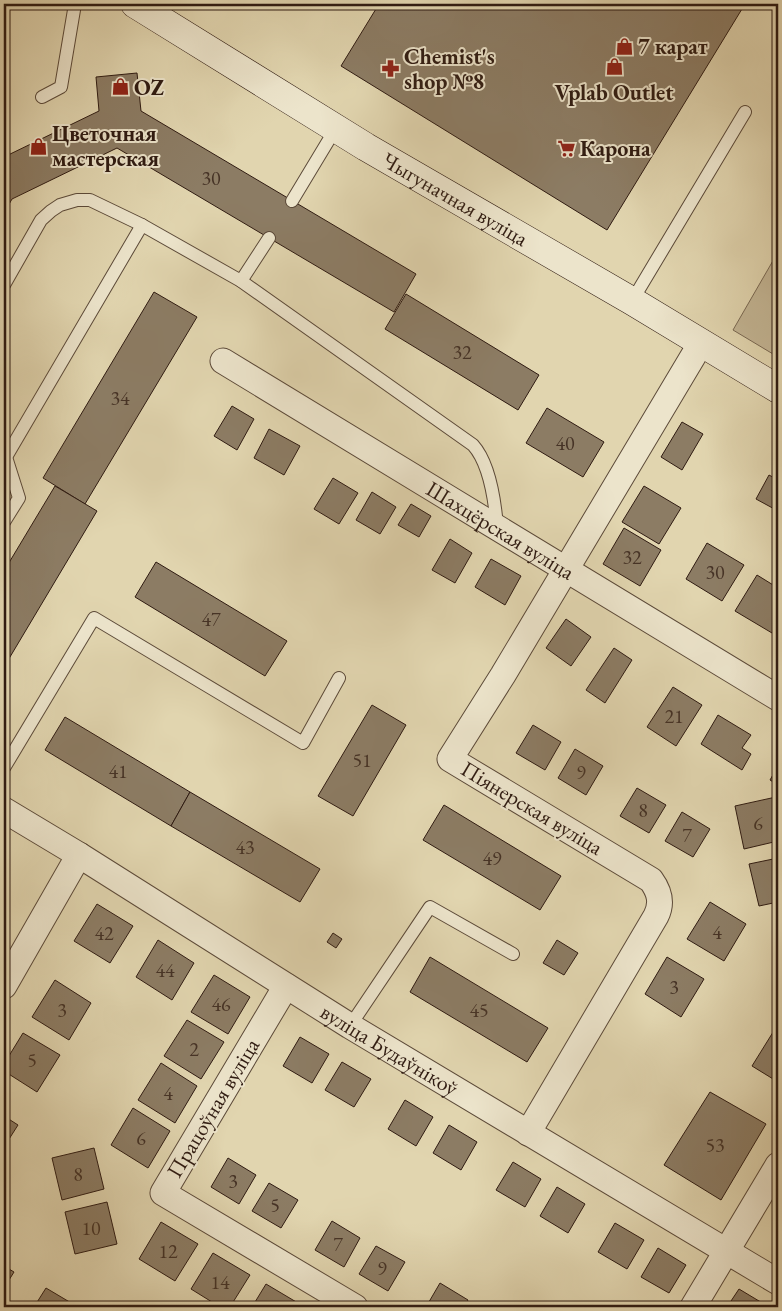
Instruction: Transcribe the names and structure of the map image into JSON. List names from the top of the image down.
{
  "streets": {
    "main road": ["Чыгуначная вуліца"],
    "street": [
      "Шахцёрская вуліца",
      "Піянерская вуліца",
      "вуліца Будаўнікоў",
      "Працоўная вуліца"
    ]
  },
  "crossings": [
    ["Чыгуначная вуліца", "Піянерская вуліца"],
    ["Шахцёрская вуліца", "Піянерская вуліца"],
    ["Піянерская вуліца", "вуліца Будаўнікоў"],
    ["вуліца Будаўнікоў", "Працоўная вуліца"]
  ],
  "places": {
    "shop": [
      "7 карат",
      "Vplab Outlet",
      "OZ",
      "Цветочная мастерская"
    ],
    "pharmacy": ["Сhemist's shop №8"],
    "supermarket": ["Карона"]
  },
  "house_numbers": [
    "30",
    "32",
    "34",
    "40",
    "32",
    "30",
    "47",
    "21",
    "51",
    "41",
    "9",
    "8",
    "6",
    "7",
    "43",
    "49",
    "4",
    "42",
    "44",
    "3",
    "46",
    "3",
    "45",
    "2",
    "5",
    "4",
    "6",
    "53",
    "8",
    "3",
    "5",
    "10",
    "7",
    "12",
    "9",
    "14"
  ]
}
